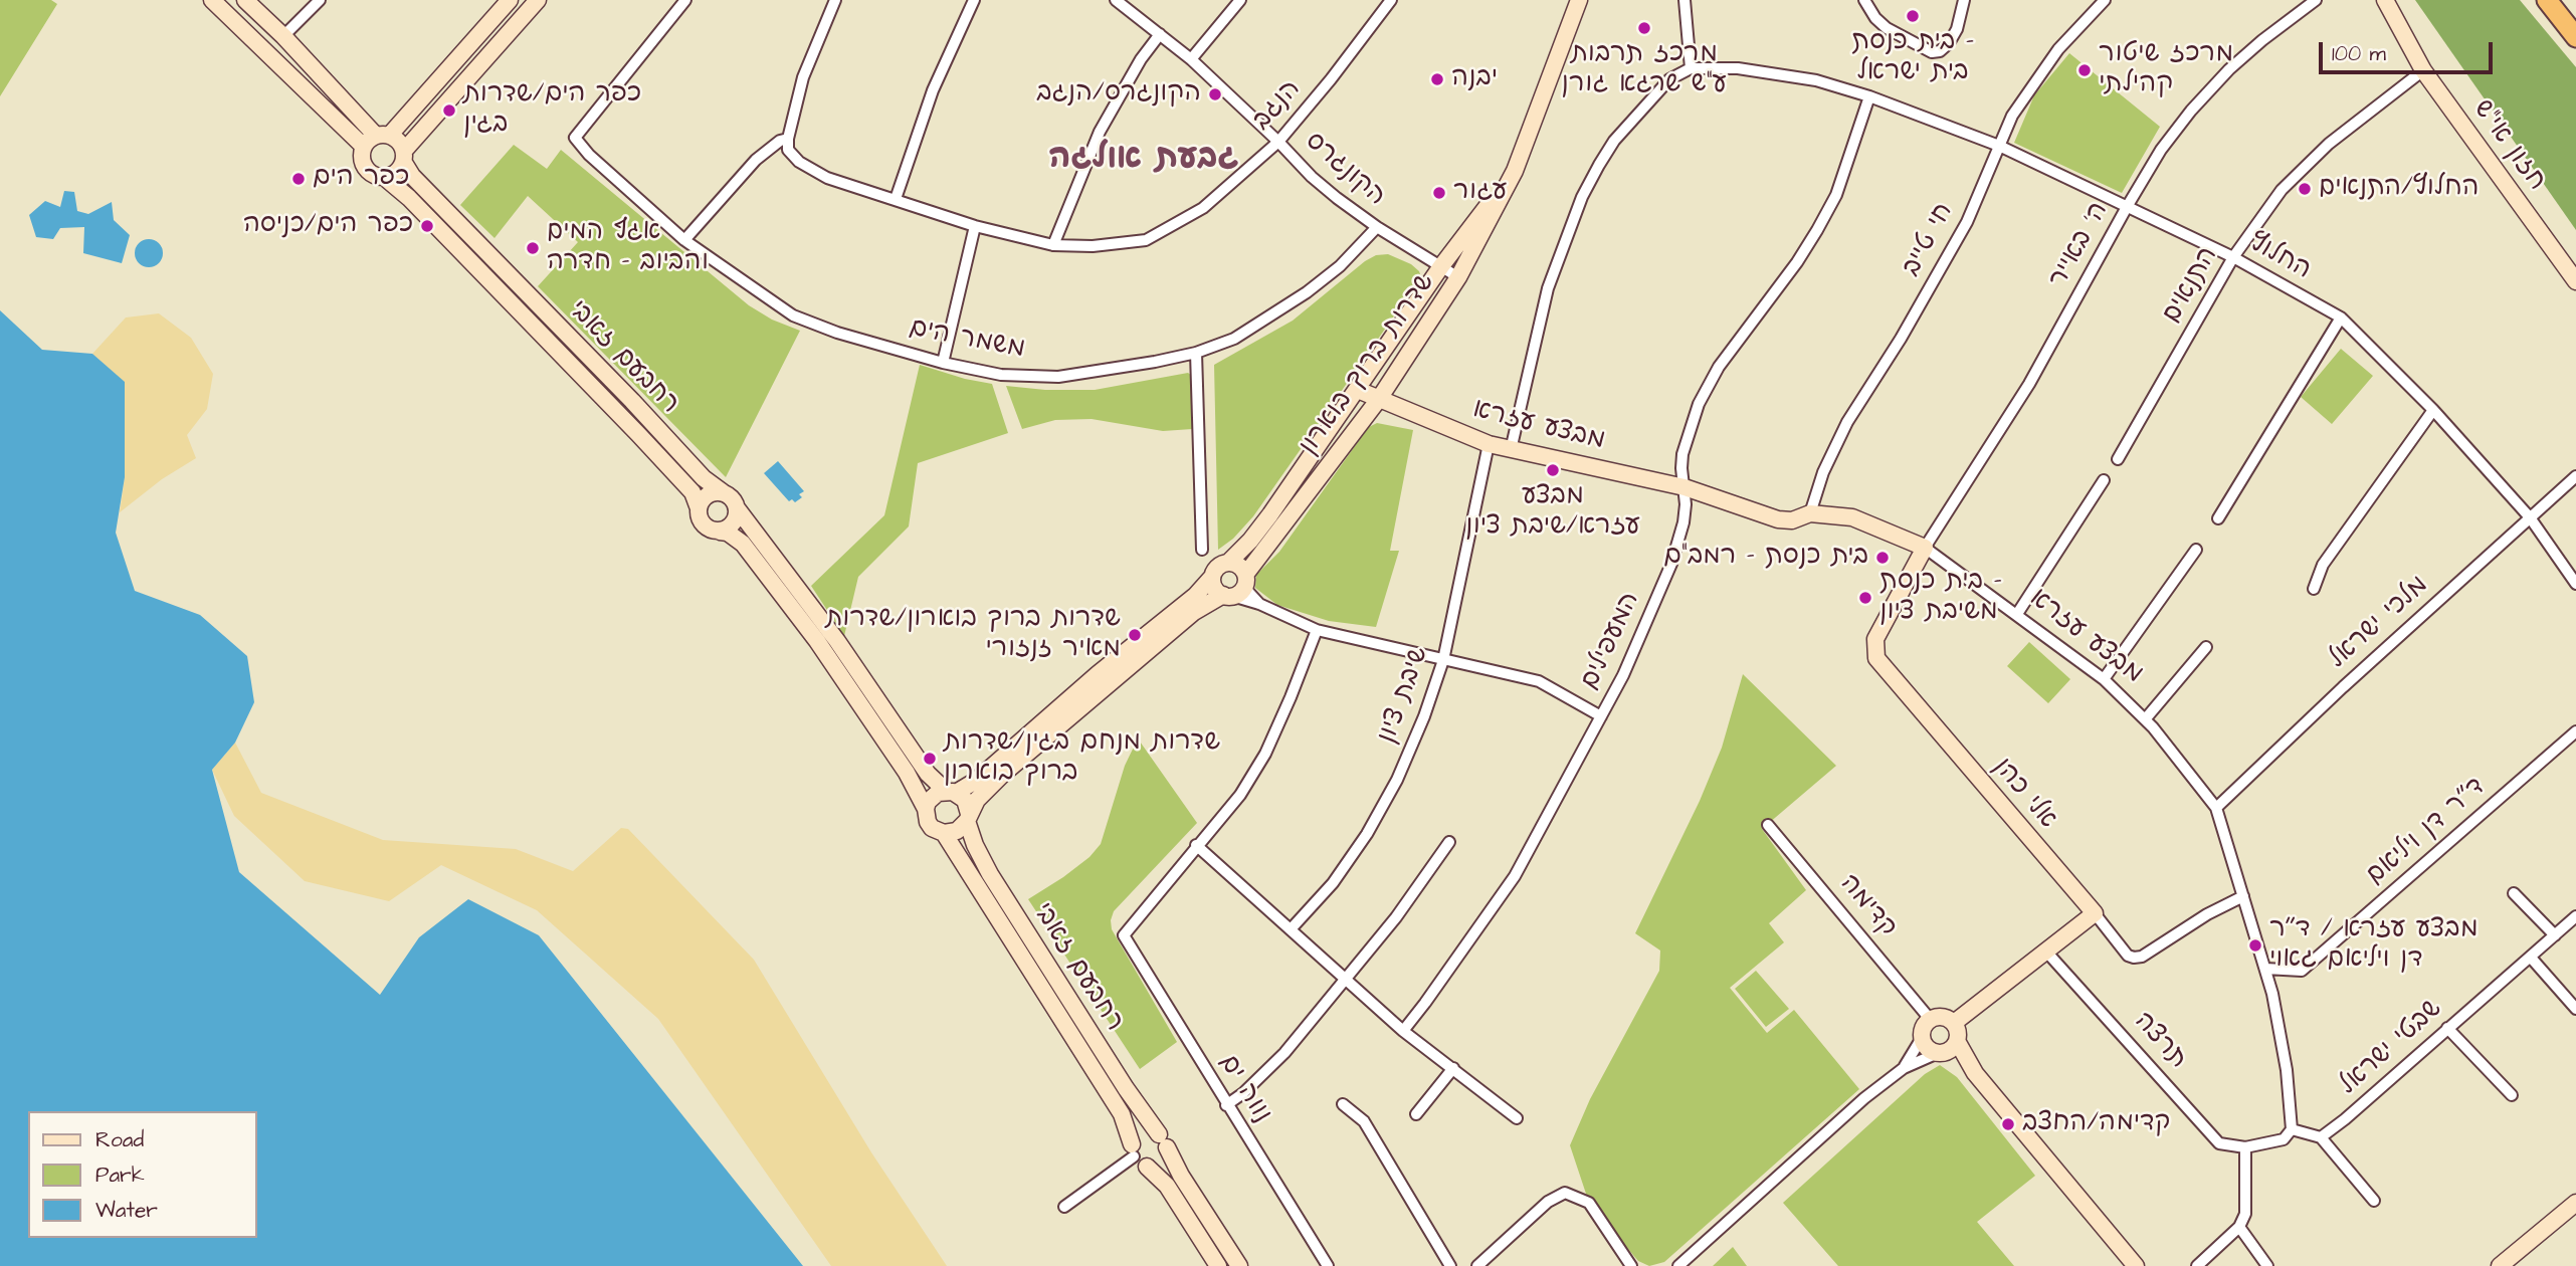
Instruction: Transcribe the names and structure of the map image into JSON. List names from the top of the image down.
{
  "streets": {
    "street": [
      "הנגב",
      "חזון אי\"ש",
      "הקונגרס",
      "חי טייב",
      "ה' באייר",
      "החלוץ",
      "התנאים",
      "משמר הים",
      "רחבעם זאבי",
      "שדרות ברוך בוארון",
      "מבצע עזרא",
      "מלכי ישראל",
      "המעפילים",
      "שיבת ציון",
      "אלי כהן",
      "ד״ר דן ויליאם",
      "קדימה",
      "תרצה",
      "שבטי ישראל",
      "נווה ים"
    ]
  },
  "crossings": [
    ["הנגב", "הקונגרס"],
    ["חזון אי\"ש", "התנאים"],
    ["הקונגרס", "משמר הים"],
    ["הקונגרס", "שדרות ברוך בוארון"],
    ["חי טייב", "החלוץ"],
    ["חי טייב", "מבצע עזרא"],
    ["ה' באייר", "החלוץ"],
    ["ה' באייר", "מבצע עזרא"],
    ["ה' באייר", "אלי כהן"],
    ["החלוץ", "התנאים"],
    ["החלוץ", "מלכי ישראל"],
    ["החלוץ", "המעפילים"],
    ["שדרות ברוך בוארון", "מבצע עזרא"],
    ["מבצע עזרא", "מלכי ישראל"],
    ["מבצע עזרא", "המעפילים"],
    ["מבצע עזרא", "שיבת ציון"],
    ["מבצע עזרא", "אלי כהן"],
    ["מבצע עזרא", "ד״ר דן ויליאם"]
  ],
  "districts": ["גבעת אולגה"],
  "places": [
    "בית כנסת - בית ישראל",
    "מרכז תרבות ע\"ש שרגא גורן",
    "מרכז שיטור קהילתי",
    "יבנה",
    "הקונגרס/הנגב",
    "כפר הים/שדרות בגין",
    "כפר הים",
    "החלוץ/התנאים",
    "עגור",
    "כפר הים/כניסה",
    "אגף המים והביוב - חדרה",
    "מבצע עזרא/שיבת ציון",
    "בית כנסת - רמב\"ם",
    "בית כנסת - משיבת ציון",
    "שדרות ברוך בוארון/שדרות מאיר זנזורי",
    "שדרות מנחם בגין/שדרות ברוך בוארון",
    "מבצע עזרא / ד״ר דן ויליאם גאוי",
    "קדימה/החצב"
  ],
  "legend": ["Road", "Park", "Water"],
  "scale_bar": "100 m"
}
